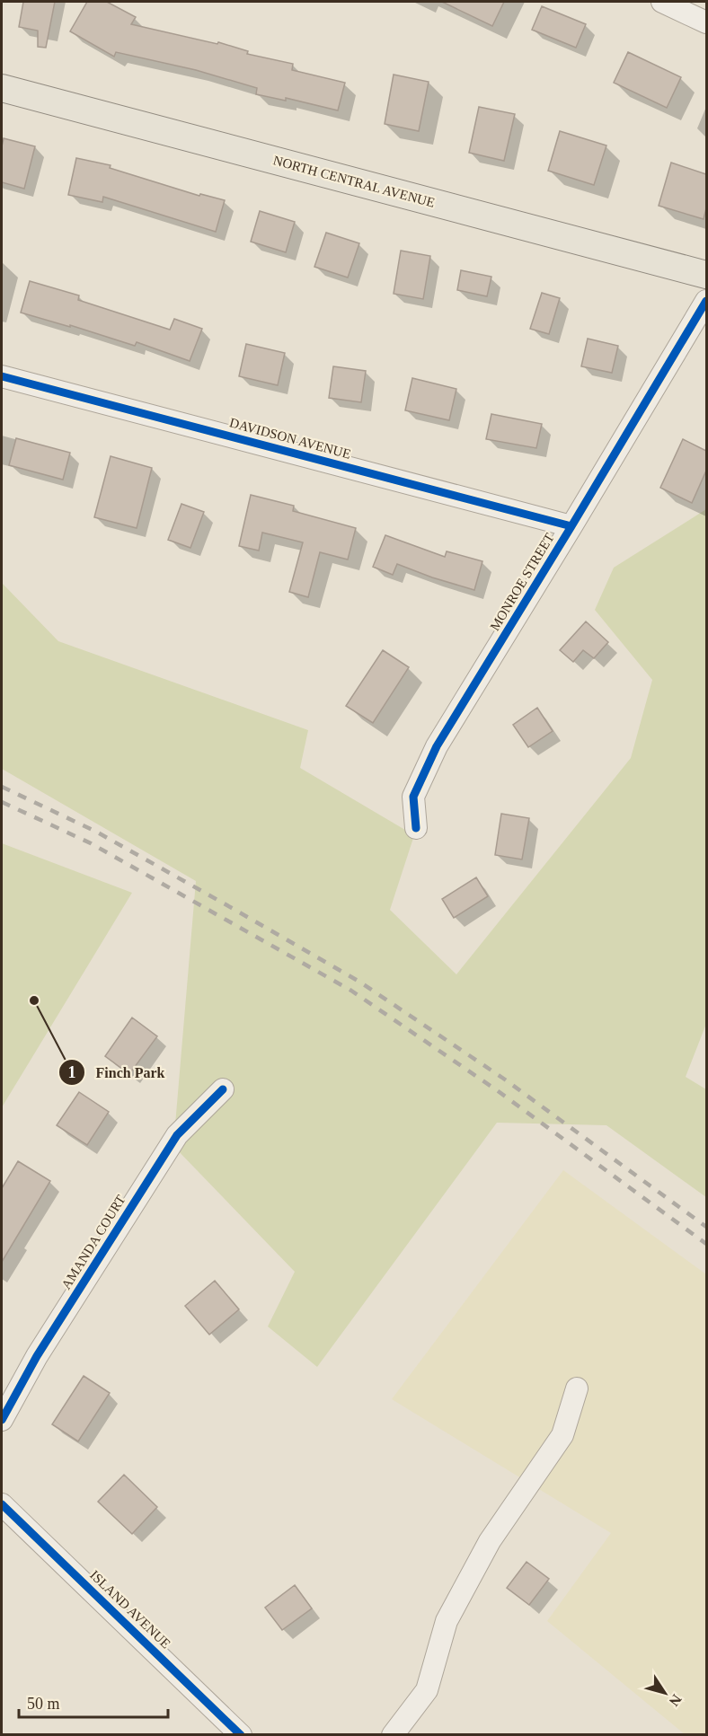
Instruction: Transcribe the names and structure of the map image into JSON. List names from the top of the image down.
{
  "streets": {
    "main road": ["NORTH CENTRAL AVENUE"],
    "street": [
      "DAVIDSON AVENUE",
      "MONROE STREET",
      "AMANDA COURT",
      "ISLAND AVENUE"
    ]
  },
  "crossings": [
    ["DAVIDSON AVENUE", "MONROE STREET"]
  ],
  "places": ["Finch Park"],
  "scale_bar": "50 m",
  "north": "bottom right"
}
